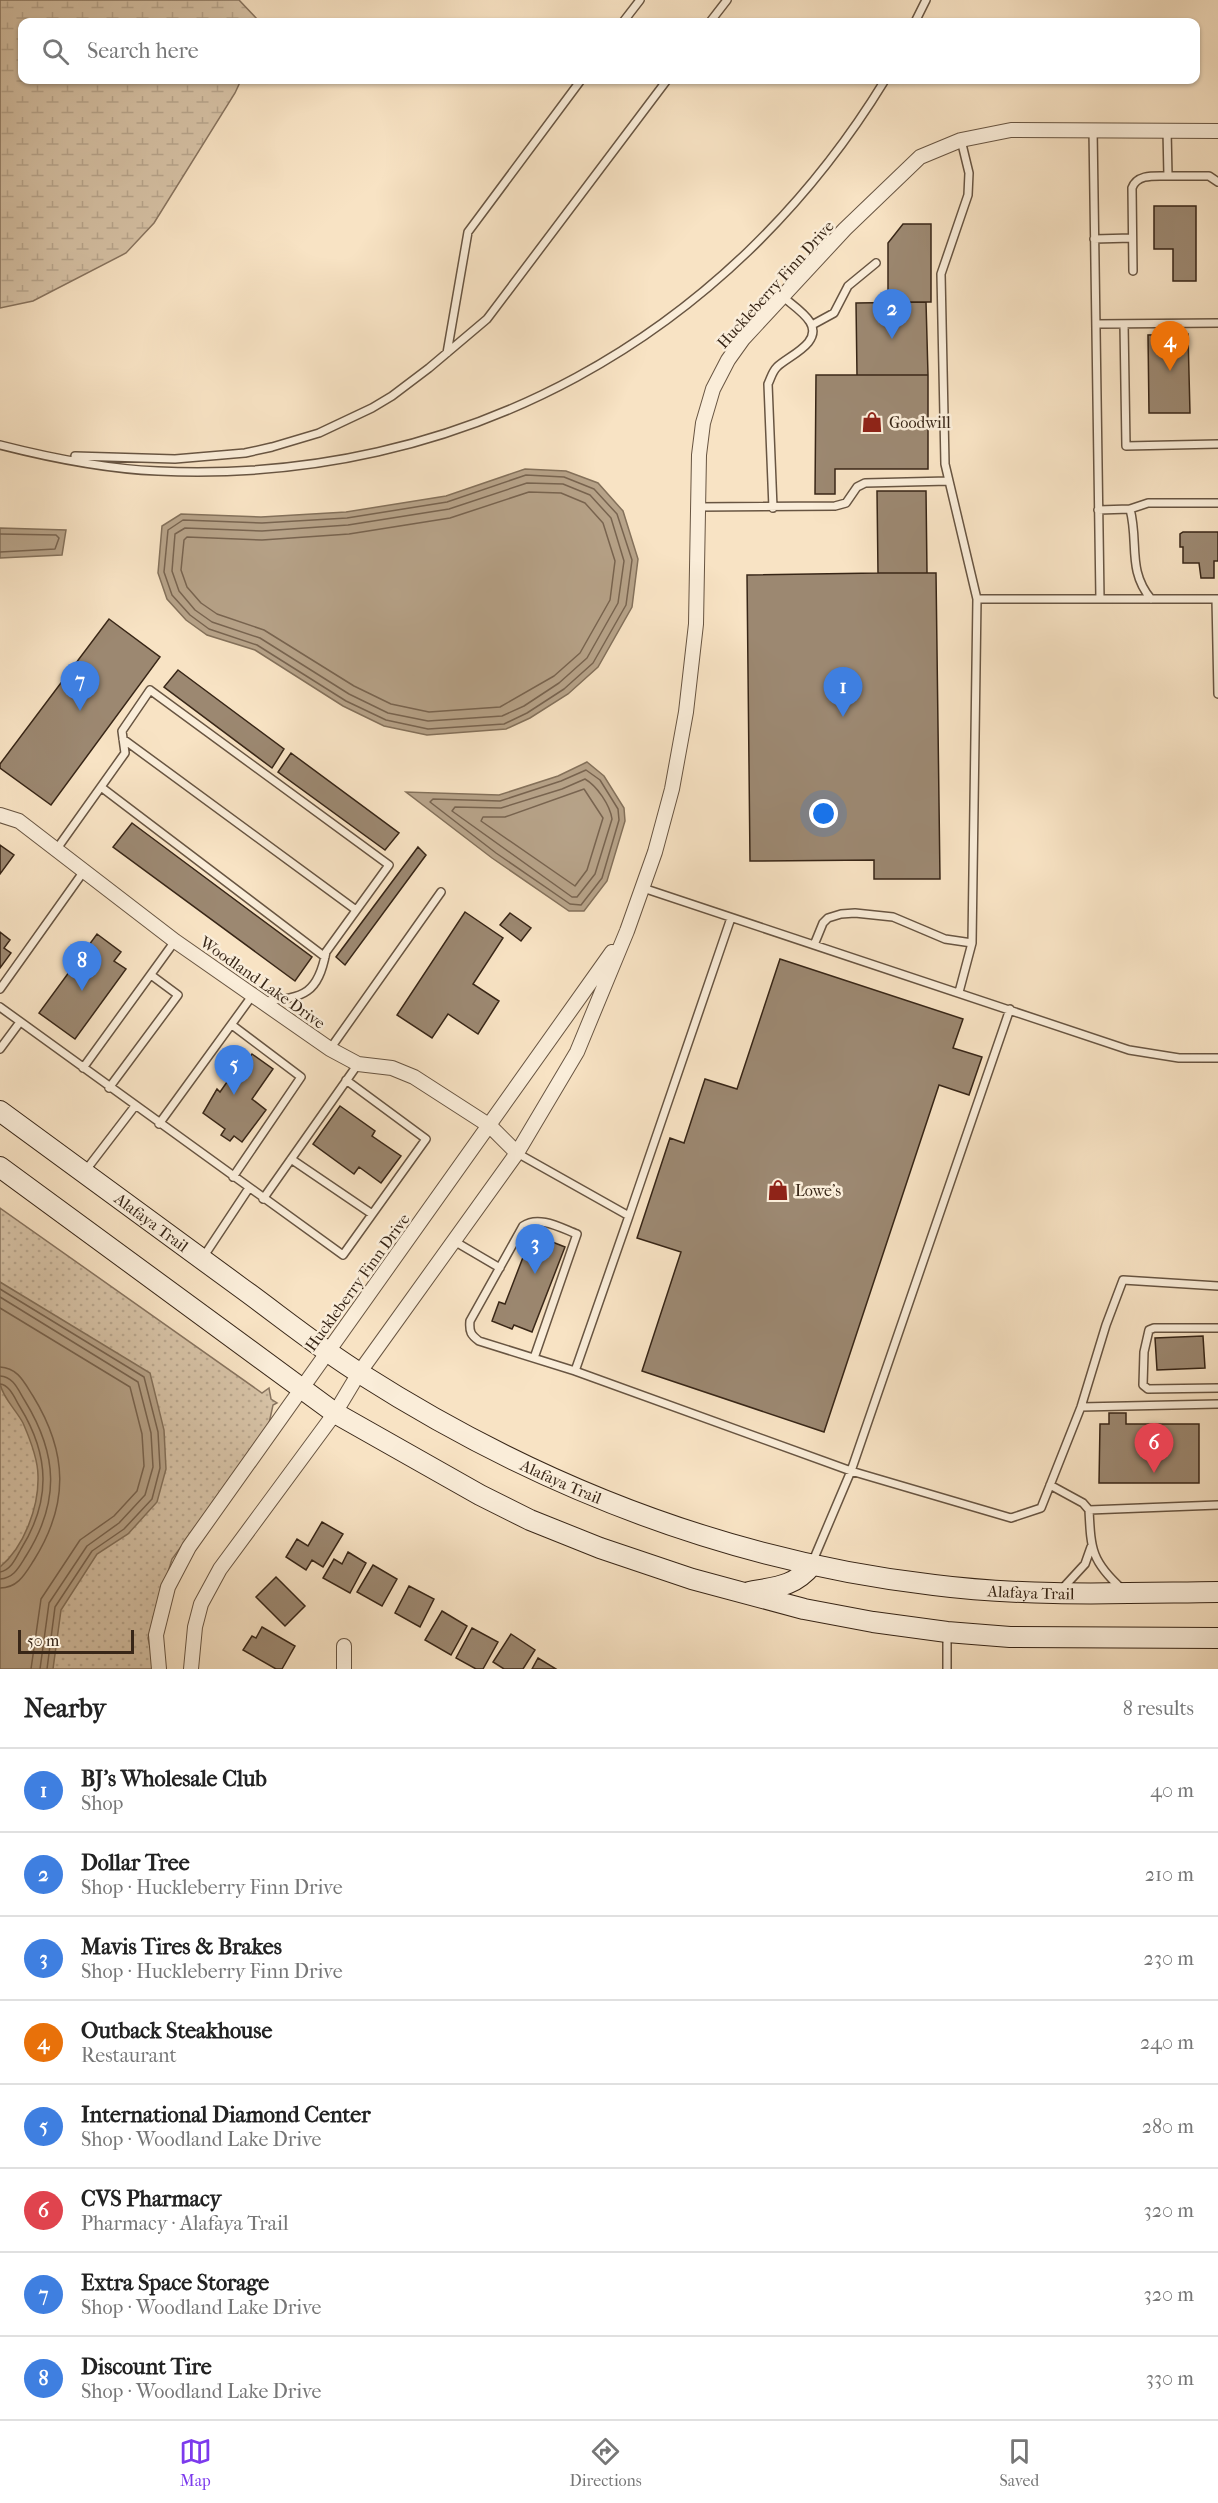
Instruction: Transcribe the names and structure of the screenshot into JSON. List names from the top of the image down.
{
  "streets": {
    "main road": ["Alafaya Trail"],
    "street": ["Huckleberry Finn Drive", "Woodland Lake Drive"]
  },
  "crossings": [
    ["Huckleberry Finn Drive", "Woodland Lake Drive"],
    ["Huckleberry Finn Drive", "Alafaya Trail"]
  ],
  "places": {
    "shop": ["Goodwill", "Lowe's"]
  },
  "scale_bar": "50 m",
  "page": {
    "search": "Search here",
    "pins": [
      "2",
      "4",
      "7",
      "1",
      "8",
      "5",
      "3",
      "6"
    ],
    "scale": "50 m",
    "heading": ["Nearby", "8 results"],
    "list": [
      {
        "mark": "1",
        "name": "BJ's Wholesale Club",
        "note": "Shop",
        "value": "40 m"
      },
      {
        "mark": "2",
        "name": "Dollar Tree",
        "note": "Shop · Huckleberry Finn Drive",
        "value": "210 m"
      },
      {
        "mark": "3",
        "name": "Mavis Tires & Brakes",
        "note": "Shop · Huckleberry Finn Drive",
        "value": "230 m"
      },
      {
        "mark": "4",
        "name": "Outback Steakhouse",
        "note": "Restaurant",
        "value": "240 m"
      },
      {
        "mark": "5",
        "name": "International Diamond Center",
        "note": "Shop · Woodland Lake Drive",
        "value": "280 m"
      },
      {
        "mark": "6",
        "name": "CVS Pharmacy",
        "note": "Pharmacy · Alafaya Trail",
        "value": "320 m"
      },
      {
        "mark": "7",
        "name": "Extra Space Storage",
        "note": "Shop · Woodland Lake Drive",
        "value": "320 m"
      },
      {
        "mark": "8",
        "name": "Discount Tire",
        "note": "Shop · Woodland Lake Drive",
        "value": "330 m"
      }
    ],
    "nav": ["Map", "Directions", "Saved"]
  }
}
